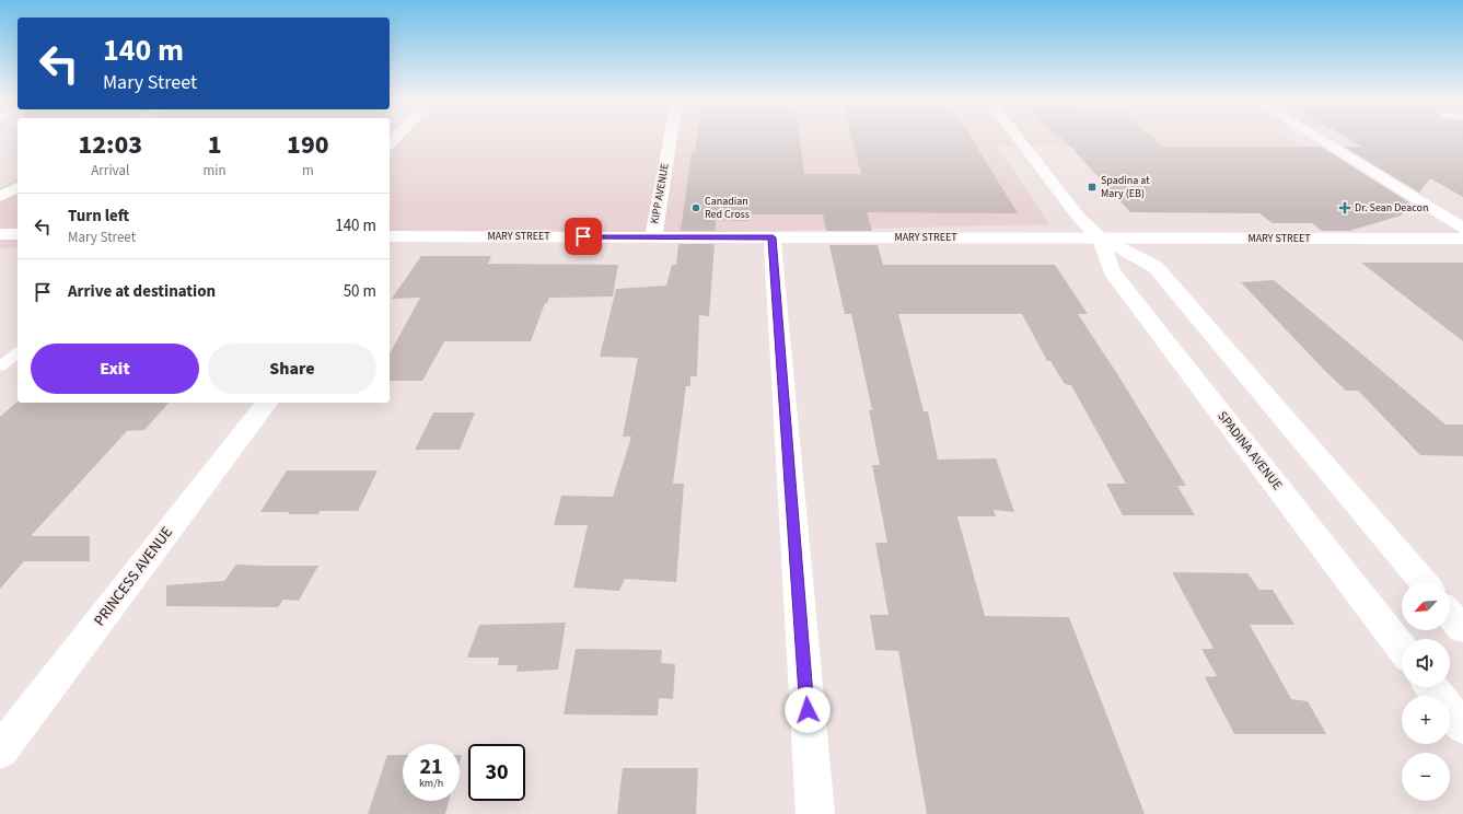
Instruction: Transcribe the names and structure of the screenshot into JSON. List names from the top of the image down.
{
  "streets": {
    "street": [
      "KIPP AVENUE",
      "MARY STREET",
      "SPADINA AVENUE",
      "PRINCESS AVENUE"
    ]
  },
  "crossings": [
    ["KIPP AVENUE", "MARY STREET"],
    ["MARY STREET", "SPADINA AVENUE"]
  ],
  "places": {
    "transit": ["Spadina at Mary (EB)"],
    "other": ["Canadian Red Cross"],
    "health": ["Dr. Sean Deacon"]
  },
  "north": "bottom left",
  "page": {
    "turn": ["140 m", "Mary Street"],
    "eta": [
      "12:03",
      "Arrival",
      "1",
      "min",
      "190",
      "m"
    ],
    "list": [
      {
        "name": "Turn left",
        "note": "Mary Street",
        "value": "140 m"
      },
      {
        "name": "Arrive at destination",
        "value": "50 m"
      }
    ],
    "buttons": ["Exit", "Share"],
    "map_buttons": ["+", "−"],
    "speed": "21 km/h",
    "limit": "30"
  }
}
